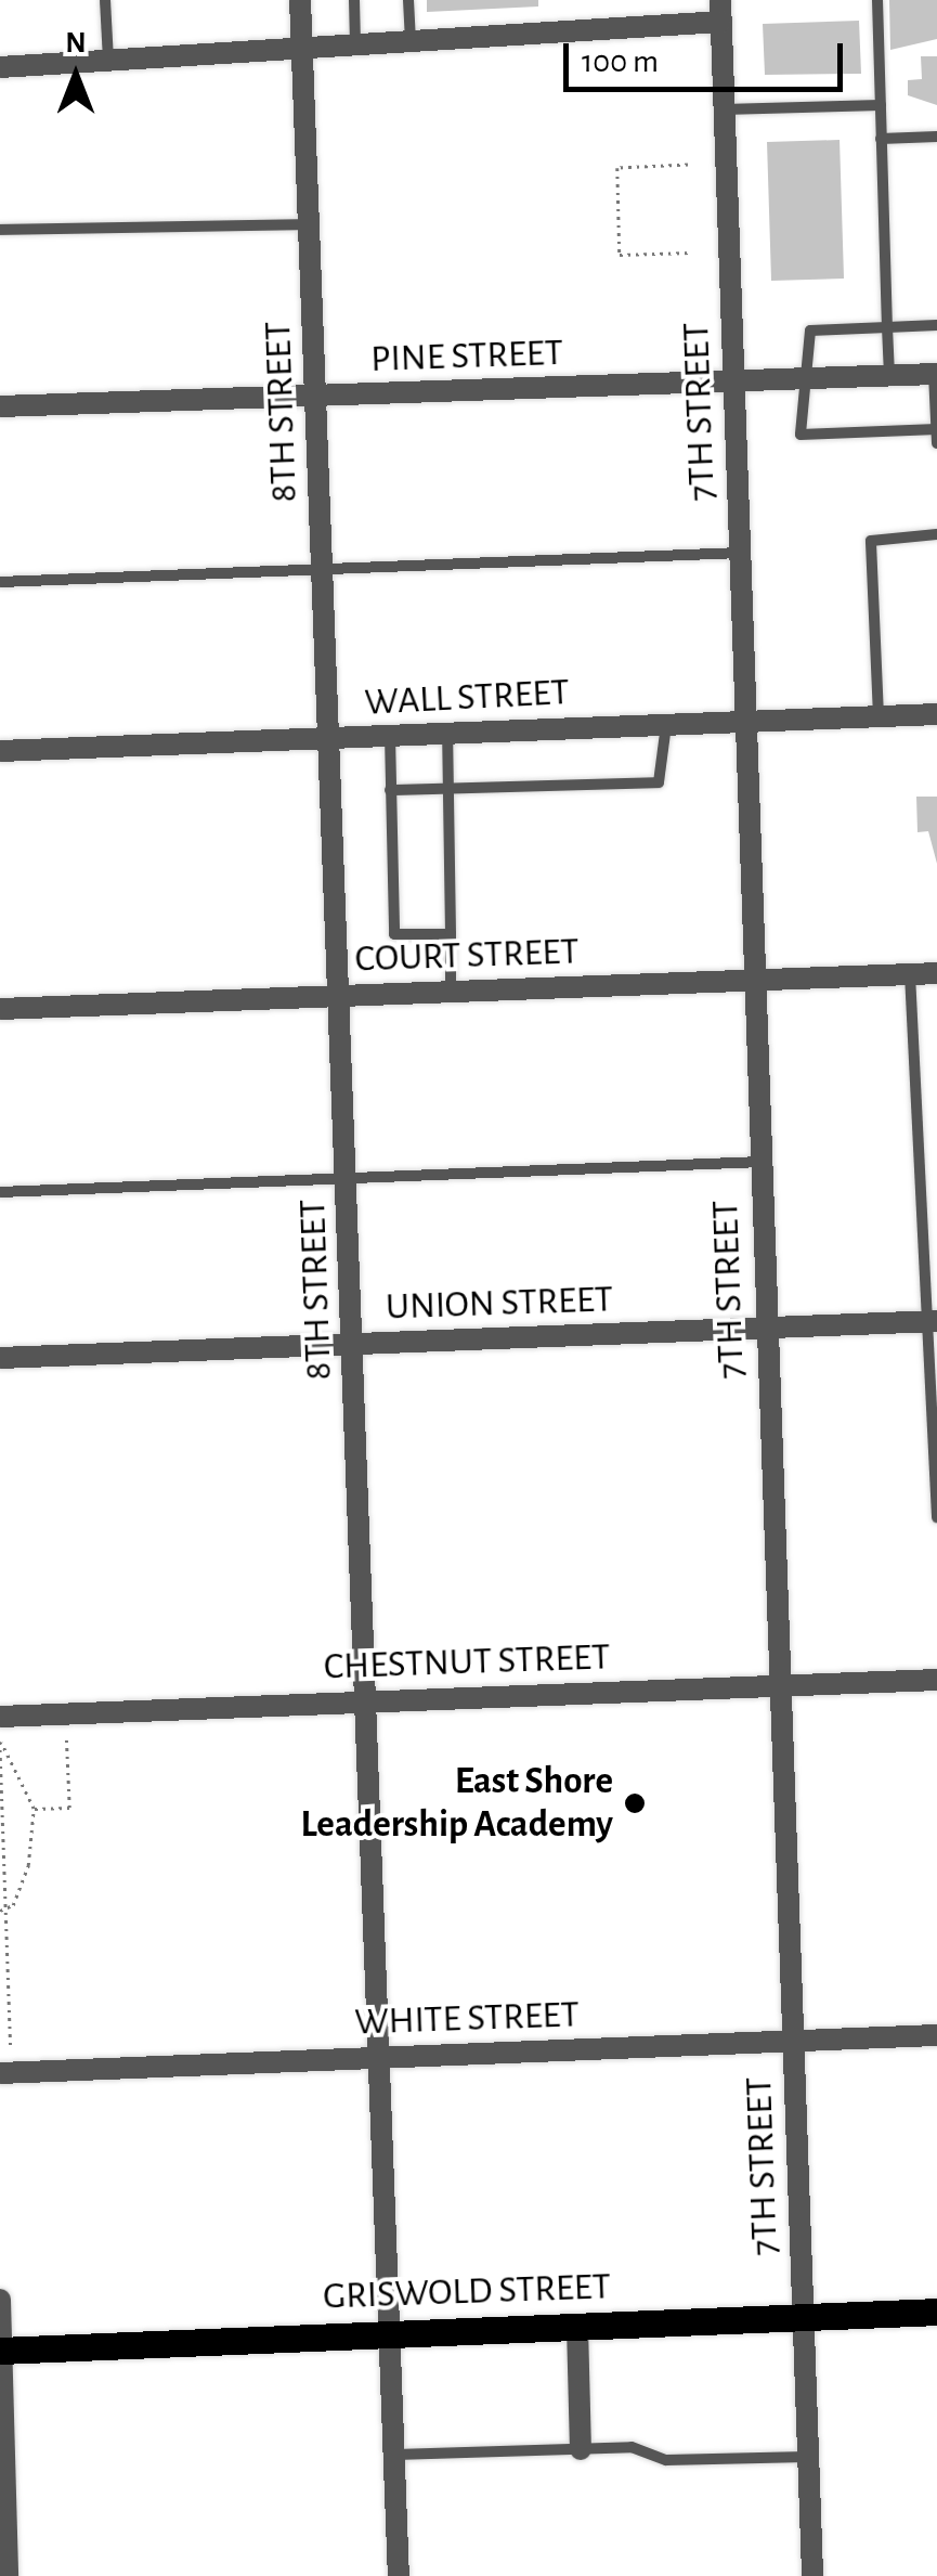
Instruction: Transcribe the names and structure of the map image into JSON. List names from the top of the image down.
{
  "streets": {
    "main road": ["GRISWOLD STREET"],
    "street": [
      "PINE STREET",
      "8TH STREET",
      "7TH STREET",
      "WALL STREET",
      "COURT STREET",
      "UNION STREET",
      "CHESTNUT STREET",
      "WHITE STREET"
    ]
  },
  "crossings": [
    ["PINE STREET", "8TH STREET"],
    ["PINE STREET", "7TH STREET"],
    ["8TH STREET", "WALL STREET"],
    ["8TH STREET", "COURT STREET"],
    ["8TH STREET", "UNION STREET"],
    ["8TH STREET", "CHESTNUT STREET"],
    ["8TH STREET", "WHITE STREET"],
    ["8TH STREET", "GRISWOLD STREET"],
    ["7TH STREET", "WALL STREET"],
    ["7TH STREET", "COURT STREET"],
    ["7TH STREET", "UNION STREET"],
    ["7TH STREET", "CHESTNUT STREET"],
    ["7TH STREET", "WHITE STREET"],
    ["7TH STREET", "GRISWOLD STREET"]
  ],
  "places": ["East Shore Leadership Academy"],
  "scale_bar": "100 m",
  "north": "top"
}
